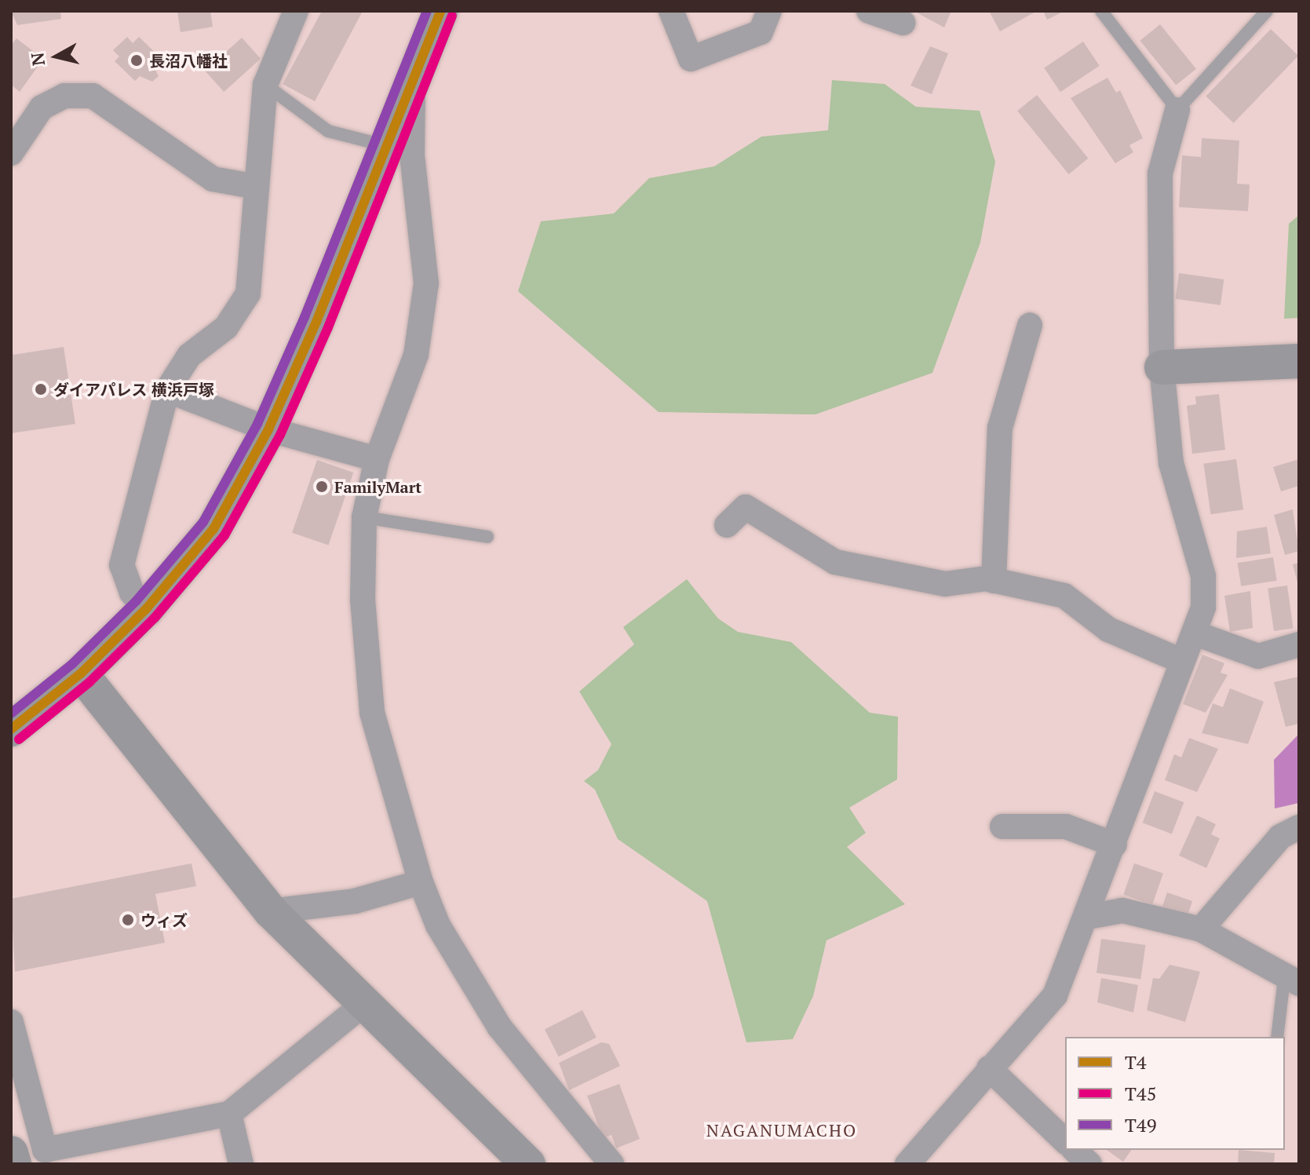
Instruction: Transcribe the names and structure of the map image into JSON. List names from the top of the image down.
{
  "districts": ["NAGANUMACHO"],
  "places": [
    "長沼八幡社",
    "ダイアパレス 横浜戸塚",
    "FamilyMart",
    "ウィズ"
  ],
  "lines": ["transit line T4", "transit line T49", "transit line T45"],
  "legend": ["T4", "T45", "T49"],
  "north": "left"
}
